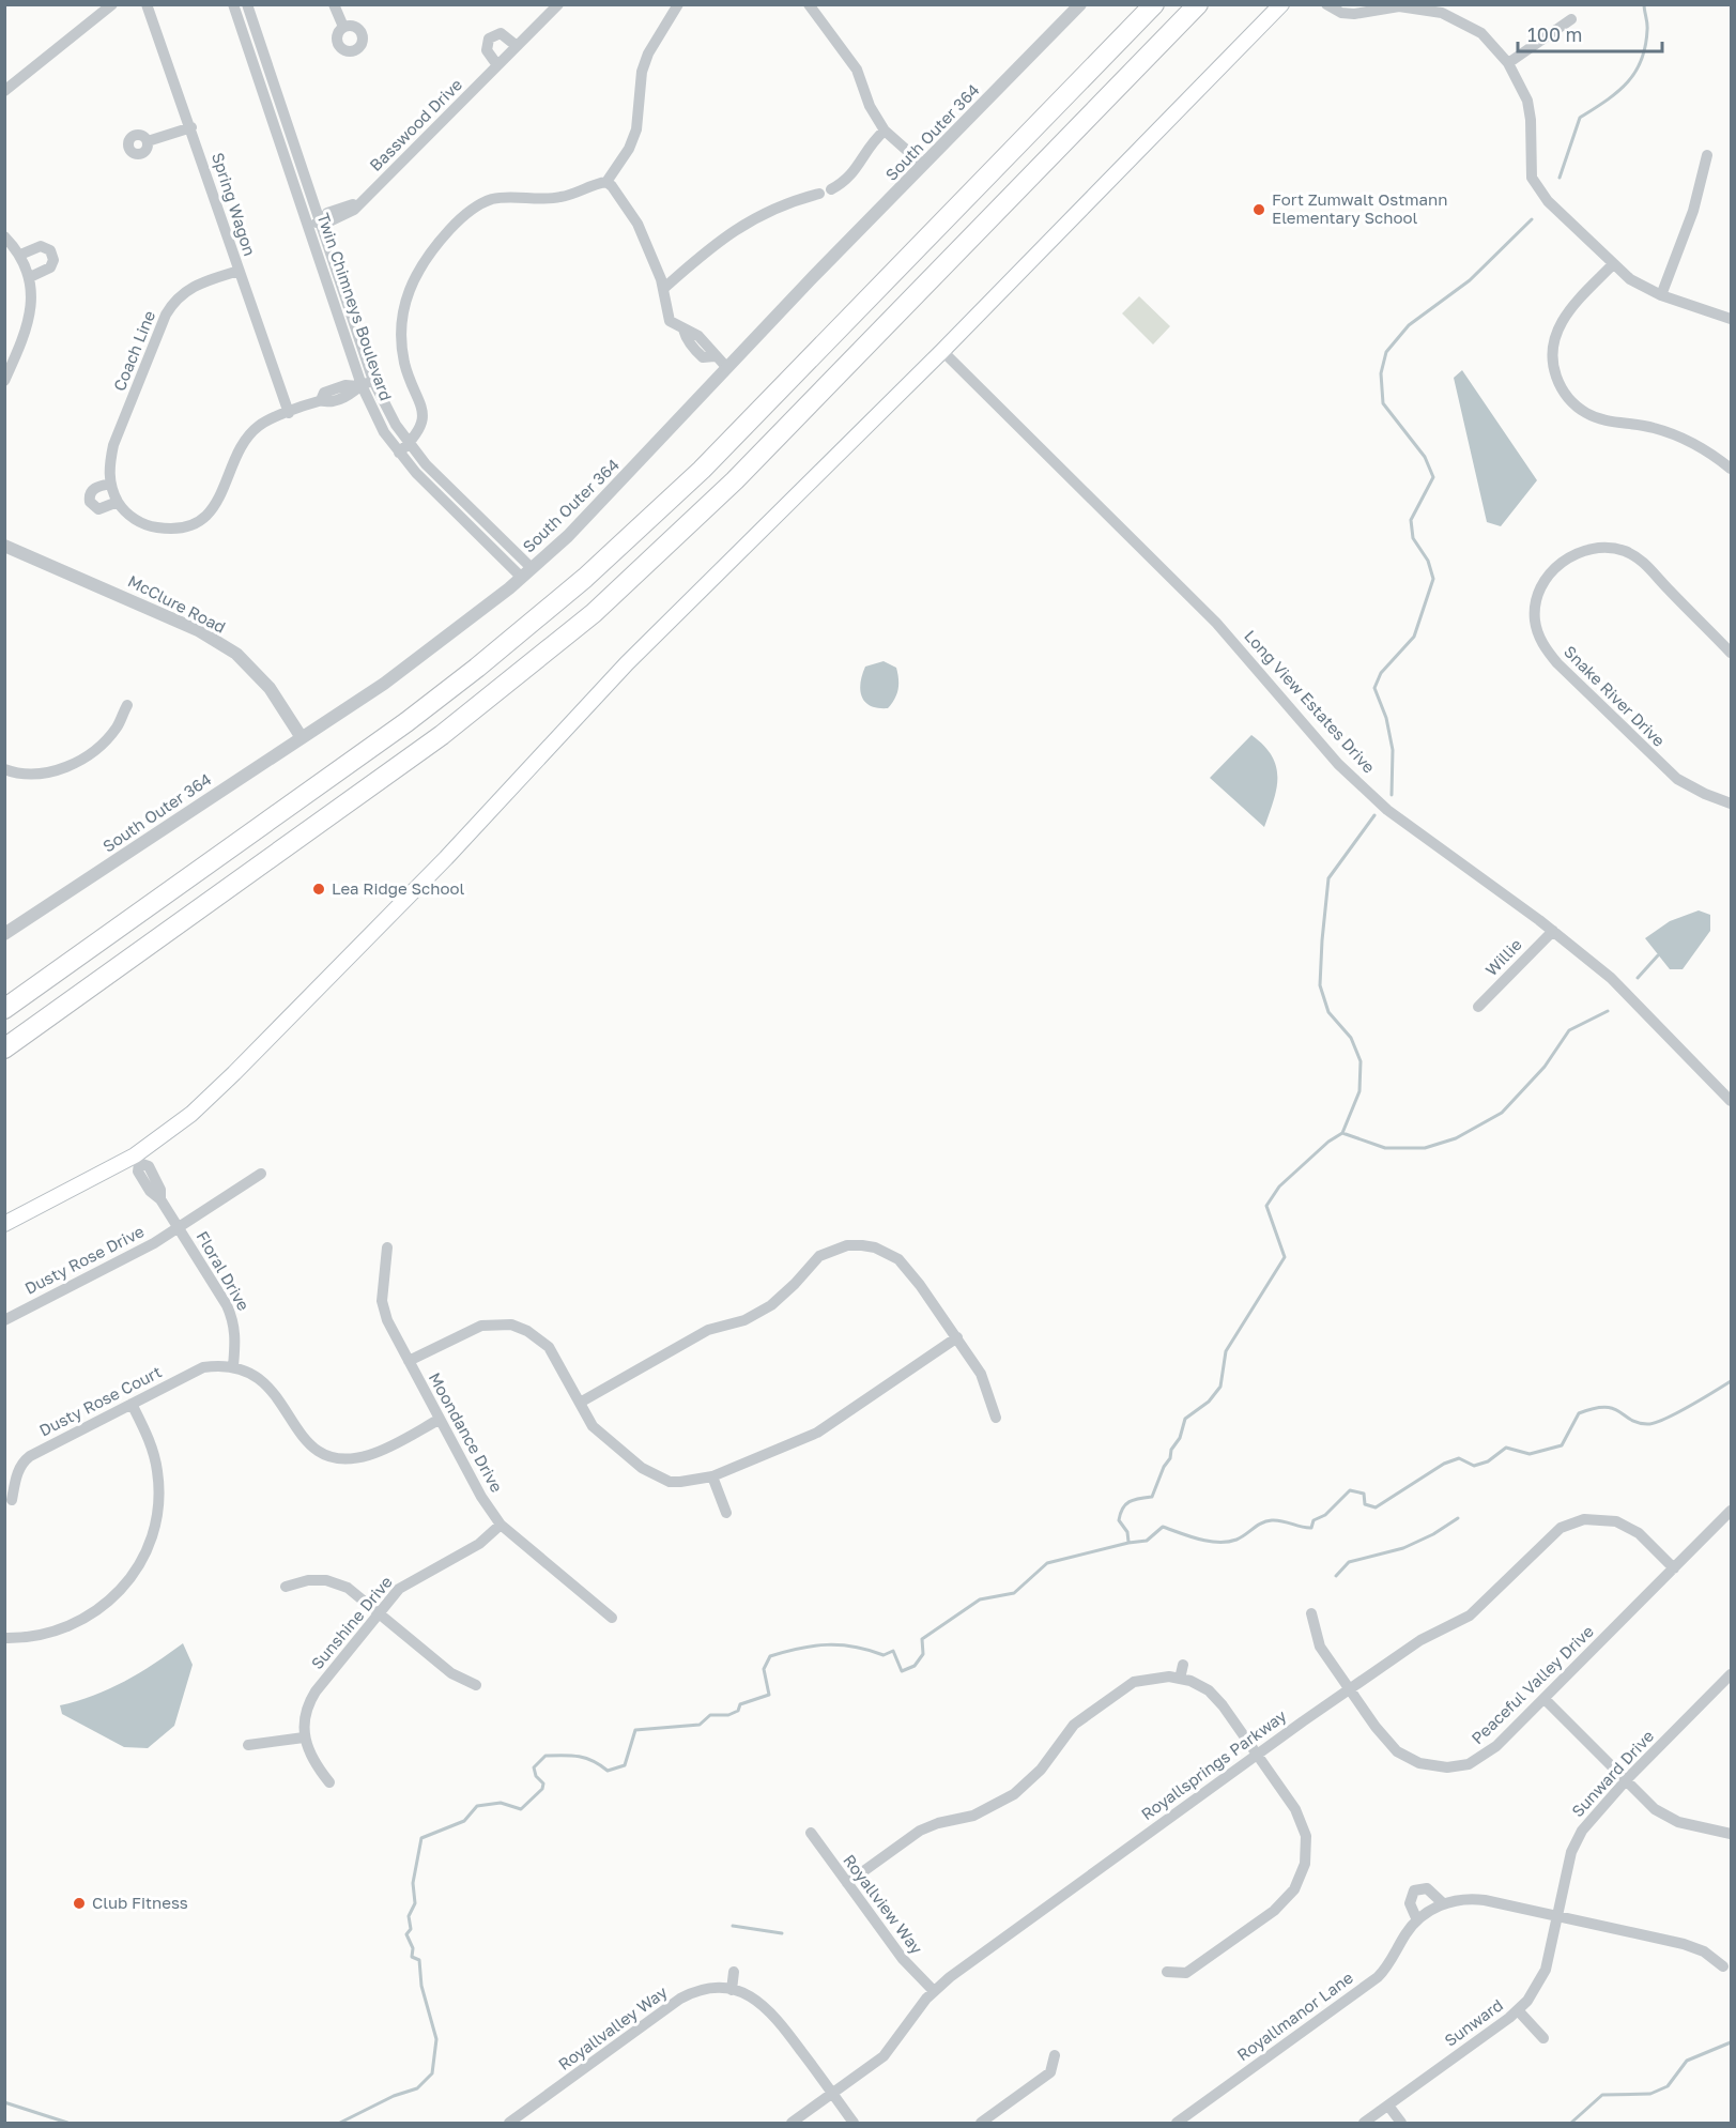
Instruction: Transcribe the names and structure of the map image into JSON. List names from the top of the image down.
{
  "streets": {
    "street": [
      "Basswood Drive",
      "South Outer 364",
      "Spring Wagon",
      "Twin Chimneys Boulevard",
      "Coach Line",
      "McClure Road",
      "Snake River Drive",
      "Long View Estates Drive",
      "Willie",
      "Dusty Rose Drive",
      "Floral Drive",
      "Dusty Rose Court",
      "Moondance Drive",
      "Sunshine Drive",
      "Peaceful Valley Drive",
      "Royallsprings Parkway",
      "Sunward Drive",
      "Royallview Way",
      "Royallmanor Lane",
      "Sunward",
      "Royallvalley Way"
    ]
  },
  "crossings": [
    ["Basswood Drive", "Twin Chimneys Boulevard"],
    ["South Outer 364", "Twin Chimneys Boulevard"],
    ["South Outer 364", "McClure Road"],
    ["Spring Wagon", "Coach Line"],
    ["Twin Chimneys Boulevard", "Coach Line"],
    ["Long View Estates Drive", "Willie"],
    ["Dusty Rose Drive", "Floral Drive"],
    ["Floral Drive", "Dusty Rose Court"],
    ["Moondance Drive", "Sunshine Drive"],
    ["Peaceful Valley Drive", "Royallsprings Parkway"],
    ["Royallsprings Parkway", "Royallview Way"],
    ["Royallsprings Parkway", "Royallvalley Way"],
    ["Sunward Drive", "Royallmanor Lane"],
    ["Sunward Drive", "Sunward"],
    ["Royallmanor Lane", "Sunward"]
  ],
  "places": ["Fort Zumwalt Ostmann Elementary School", "Lea Ridge School", "Club Fitness"],
  "scale_bar": "100 m"
}
